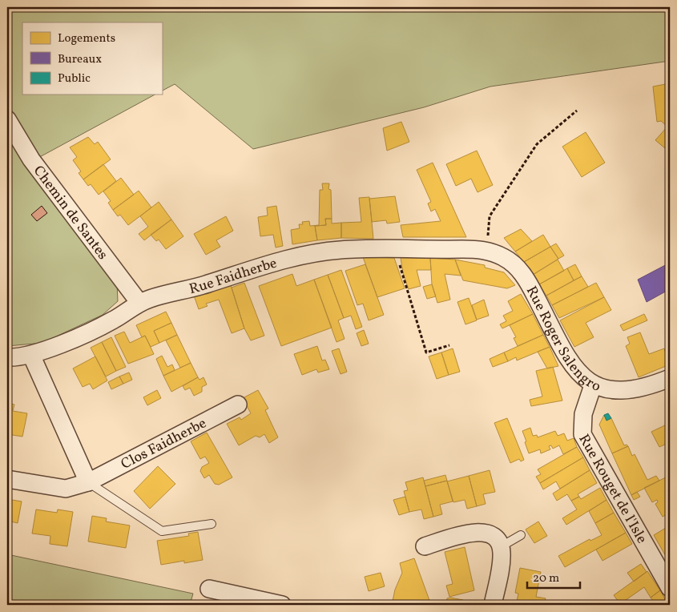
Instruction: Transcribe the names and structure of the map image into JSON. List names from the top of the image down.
{
  "streets": {
    "street": [
      "Chemin de Santes",
      "Rue Faidherbe",
      "Rue Roger Salengro",
      "Clos Faidherbe",
      "Rue Rouget de l'Isle"
    ]
  },
  "crossings": [
    ["Chemin de Santes", "Rue Faidherbe"],
    ["Rue Faidherbe", "Rue Roger Salengro"],
    ["Rue Roger Salengro", "Rue Rouget de l'Isle"]
  ],
  "legend": ["Logements", "Bureaux", "Public"],
  "scale_bar": "20 m"
}
